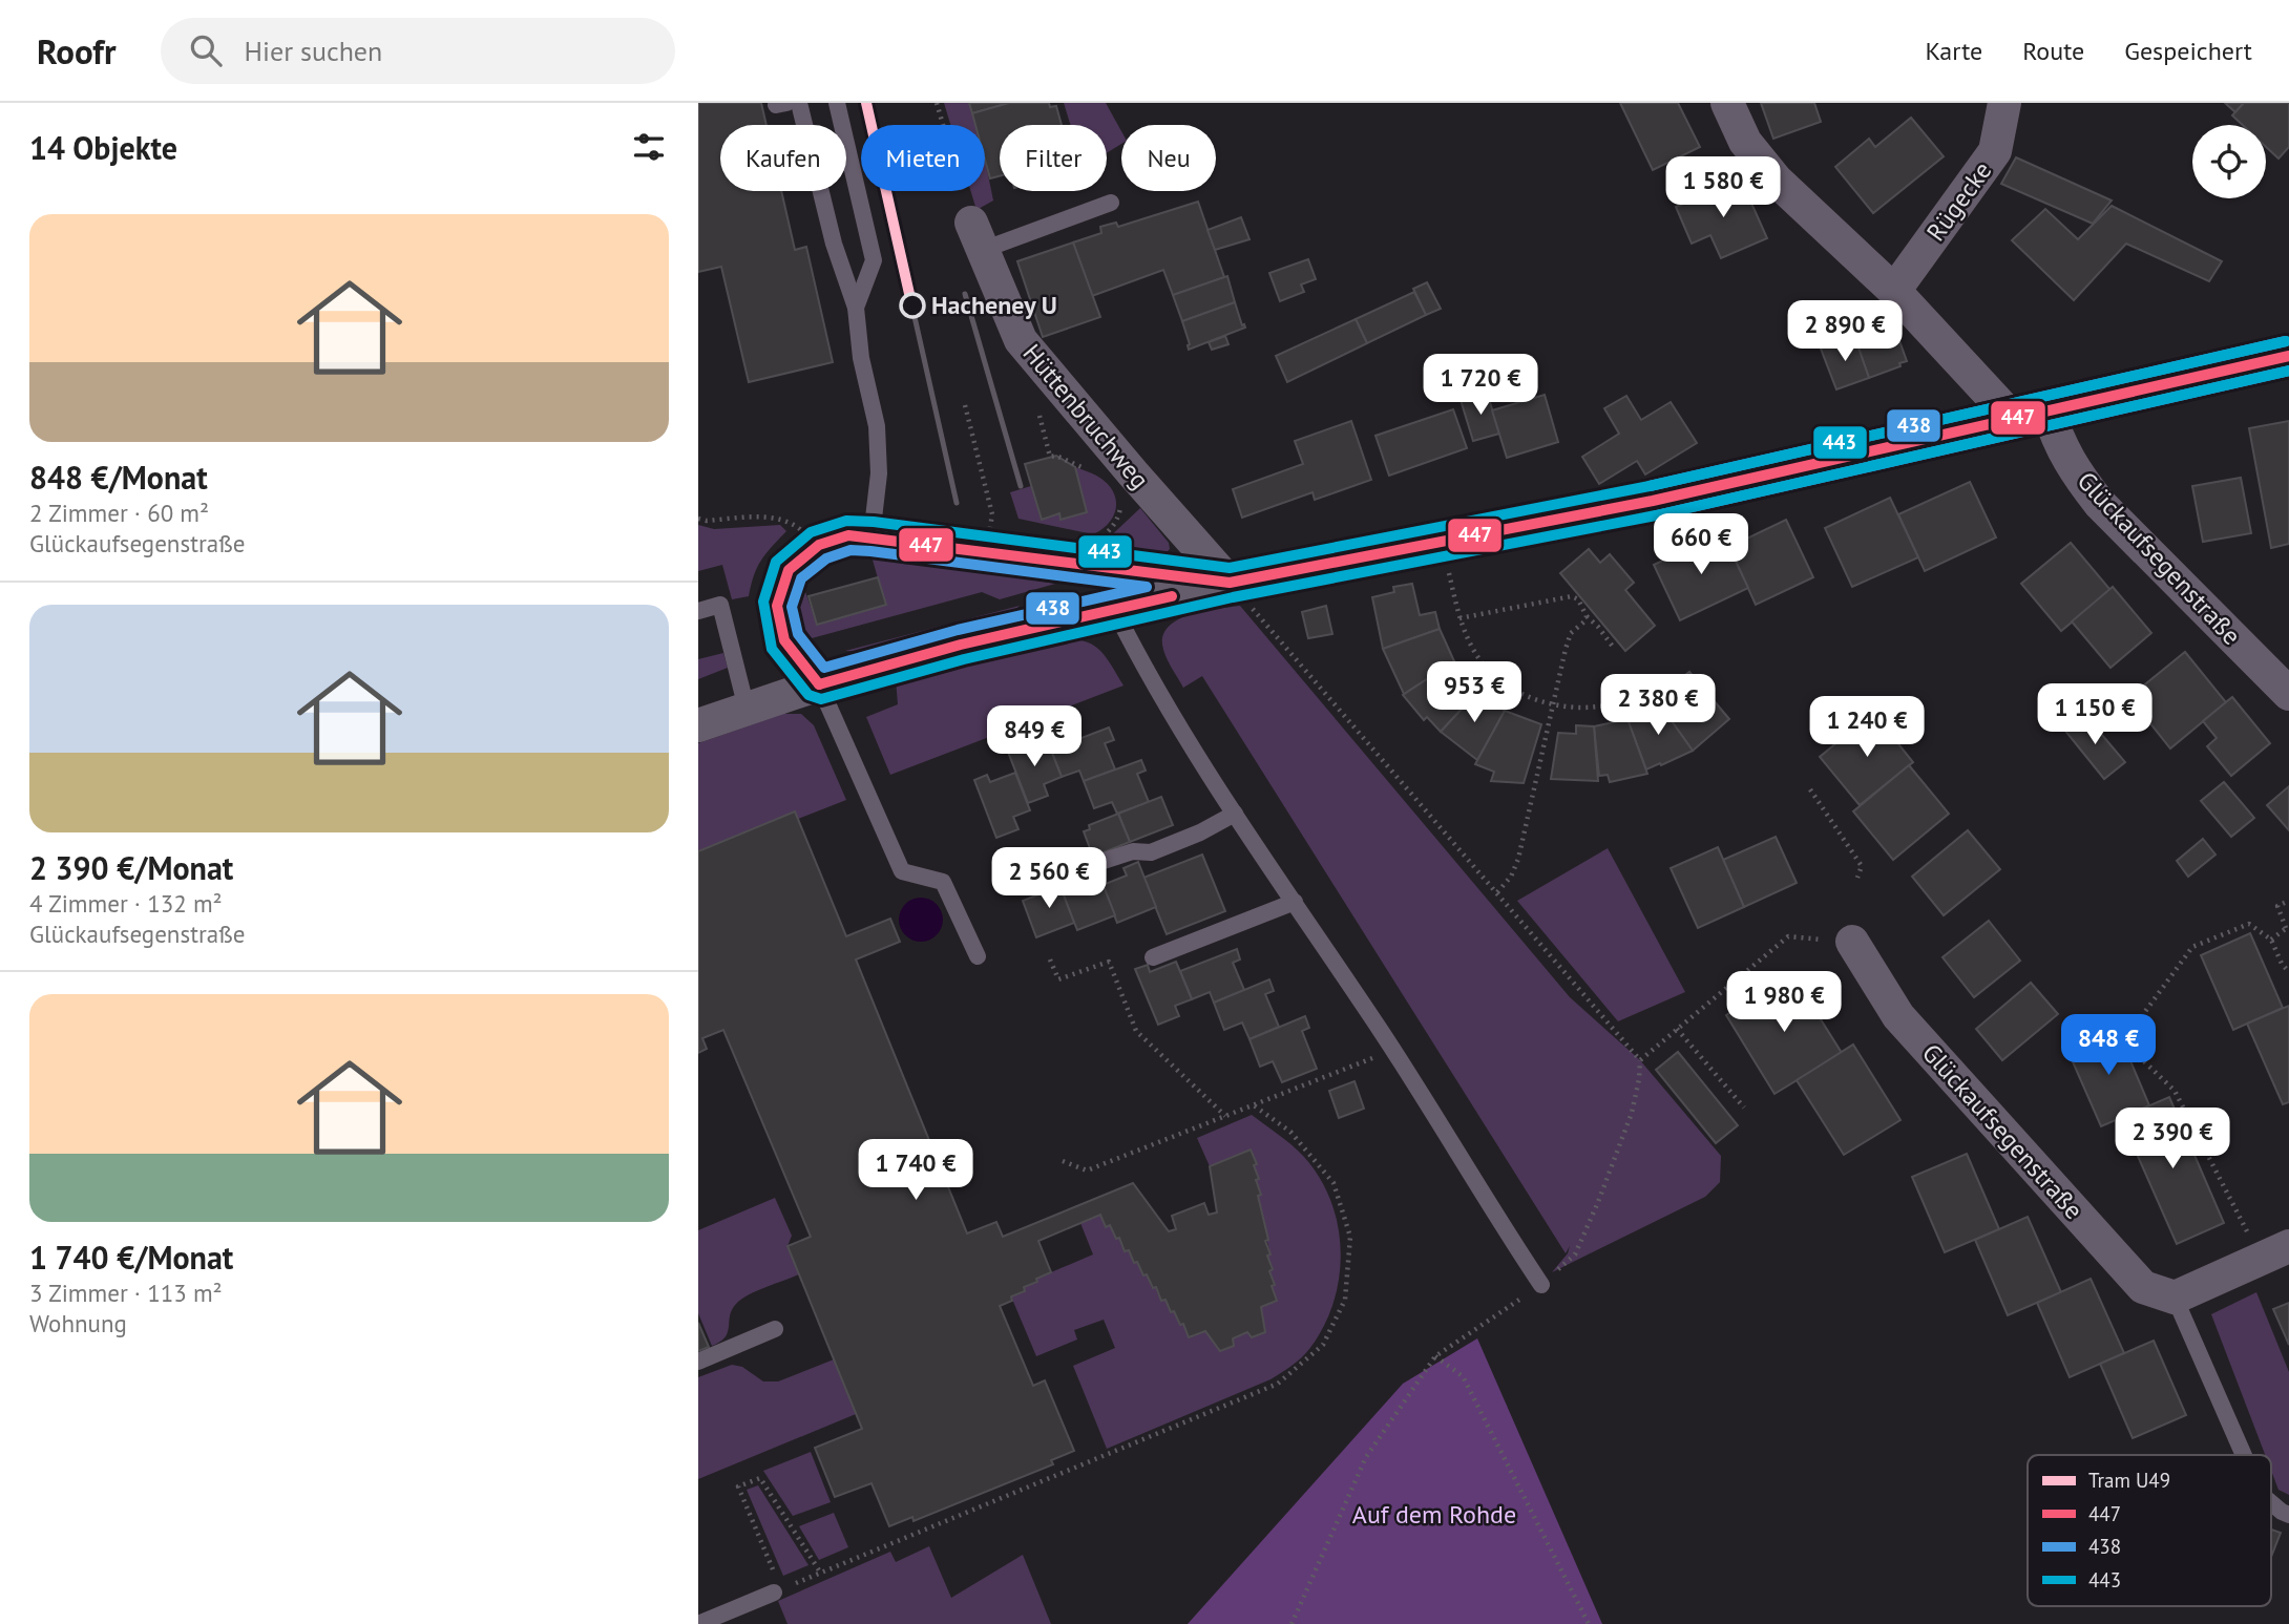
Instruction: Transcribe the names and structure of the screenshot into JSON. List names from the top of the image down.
{
  "streets": {
    "street": ["Rügecke", "Hüttenbruchweg", "Glückaufsegenstraße"]
  },
  "parks": ["Auf dem Rohde"],
  "places": ["Hacheney U"],
  "lines": [
    "tram line U49",
    "transit line 438",
    "transit line 443",
    "transit line 447"
  ],
  "legend": [
    "Tram U49",
    "447",
    "438",
    "443"
  ],
  "page": {
    "header": "Roofr",
    "search": "Hier suchen",
    "nav": ["Karte", "Route", "Gespeichert"],
    "heading": "14 Objekte",
    "chip": [
      "Kaufen",
      "Mieten",
      "Filter",
      "Neu"
    ],
    "price": [
      "1 580 €",
      "2 890 €",
      "1 720 €",
      "660 €",
      "953 €",
      "2 380 €",
      "1 150 €",
      "1 240 €",
      "849 €",
      "2 560 €",
      "1 980 €",
      "848 €",
      "2 390 €",
      "1 740 €"
    ],
    "list": [
      {
        "name": "848 €/Monat",
        "note": "2 Zimmer · 60 m² · Glückaufsegenstraße"
      },
      {
        "name": "2 390 €/Monat",
        "note": "4 Zimmer · 132 m² · Glückaufsegenstraße"
      },
      {
        "name": "1 740 €/Monat",
        "note": "3 Zimmer · 113 m² · Wohnung"
      }
    ]
  }
}
